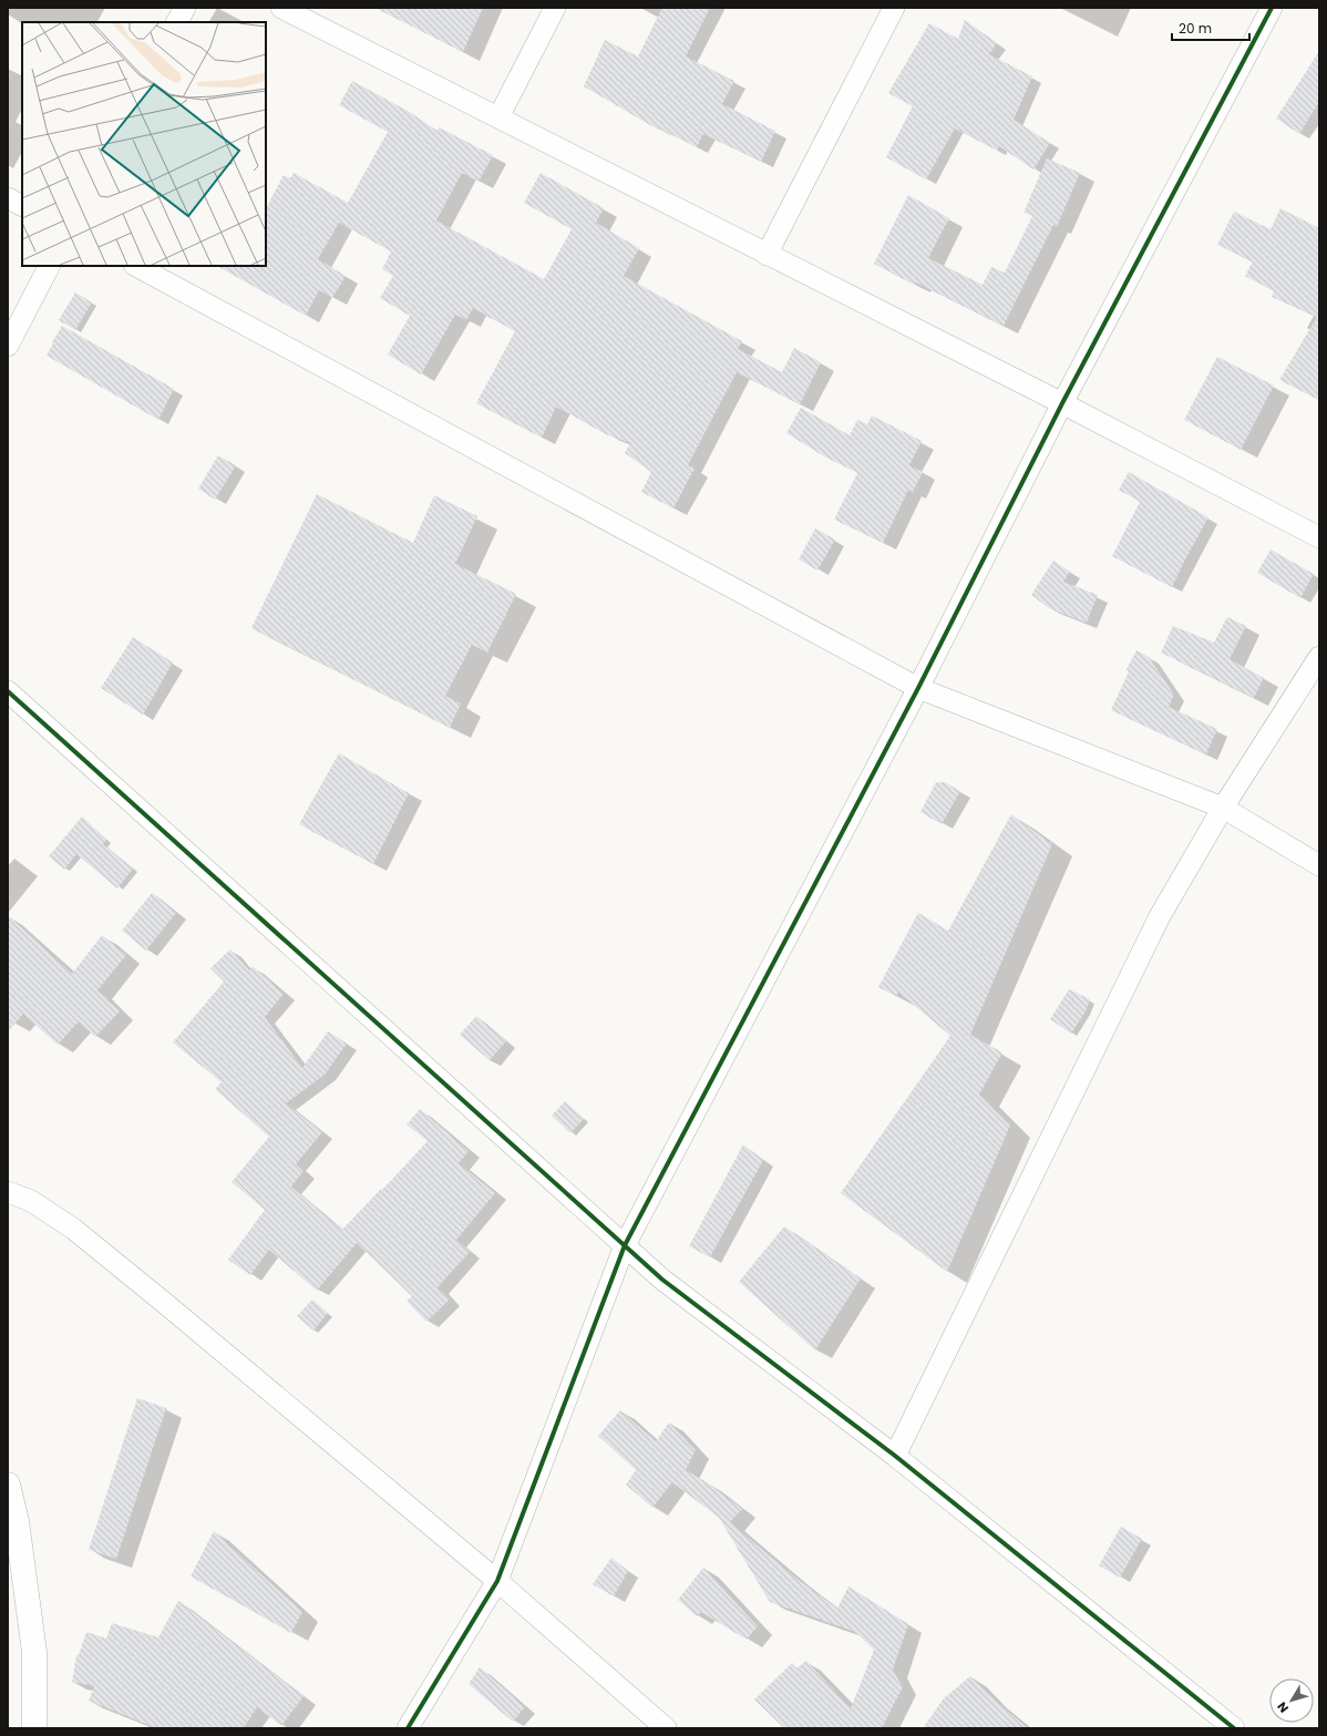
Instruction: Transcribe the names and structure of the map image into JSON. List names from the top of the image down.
{
  "scale_bar": "20 m",
  "north": "bottom left"
}
